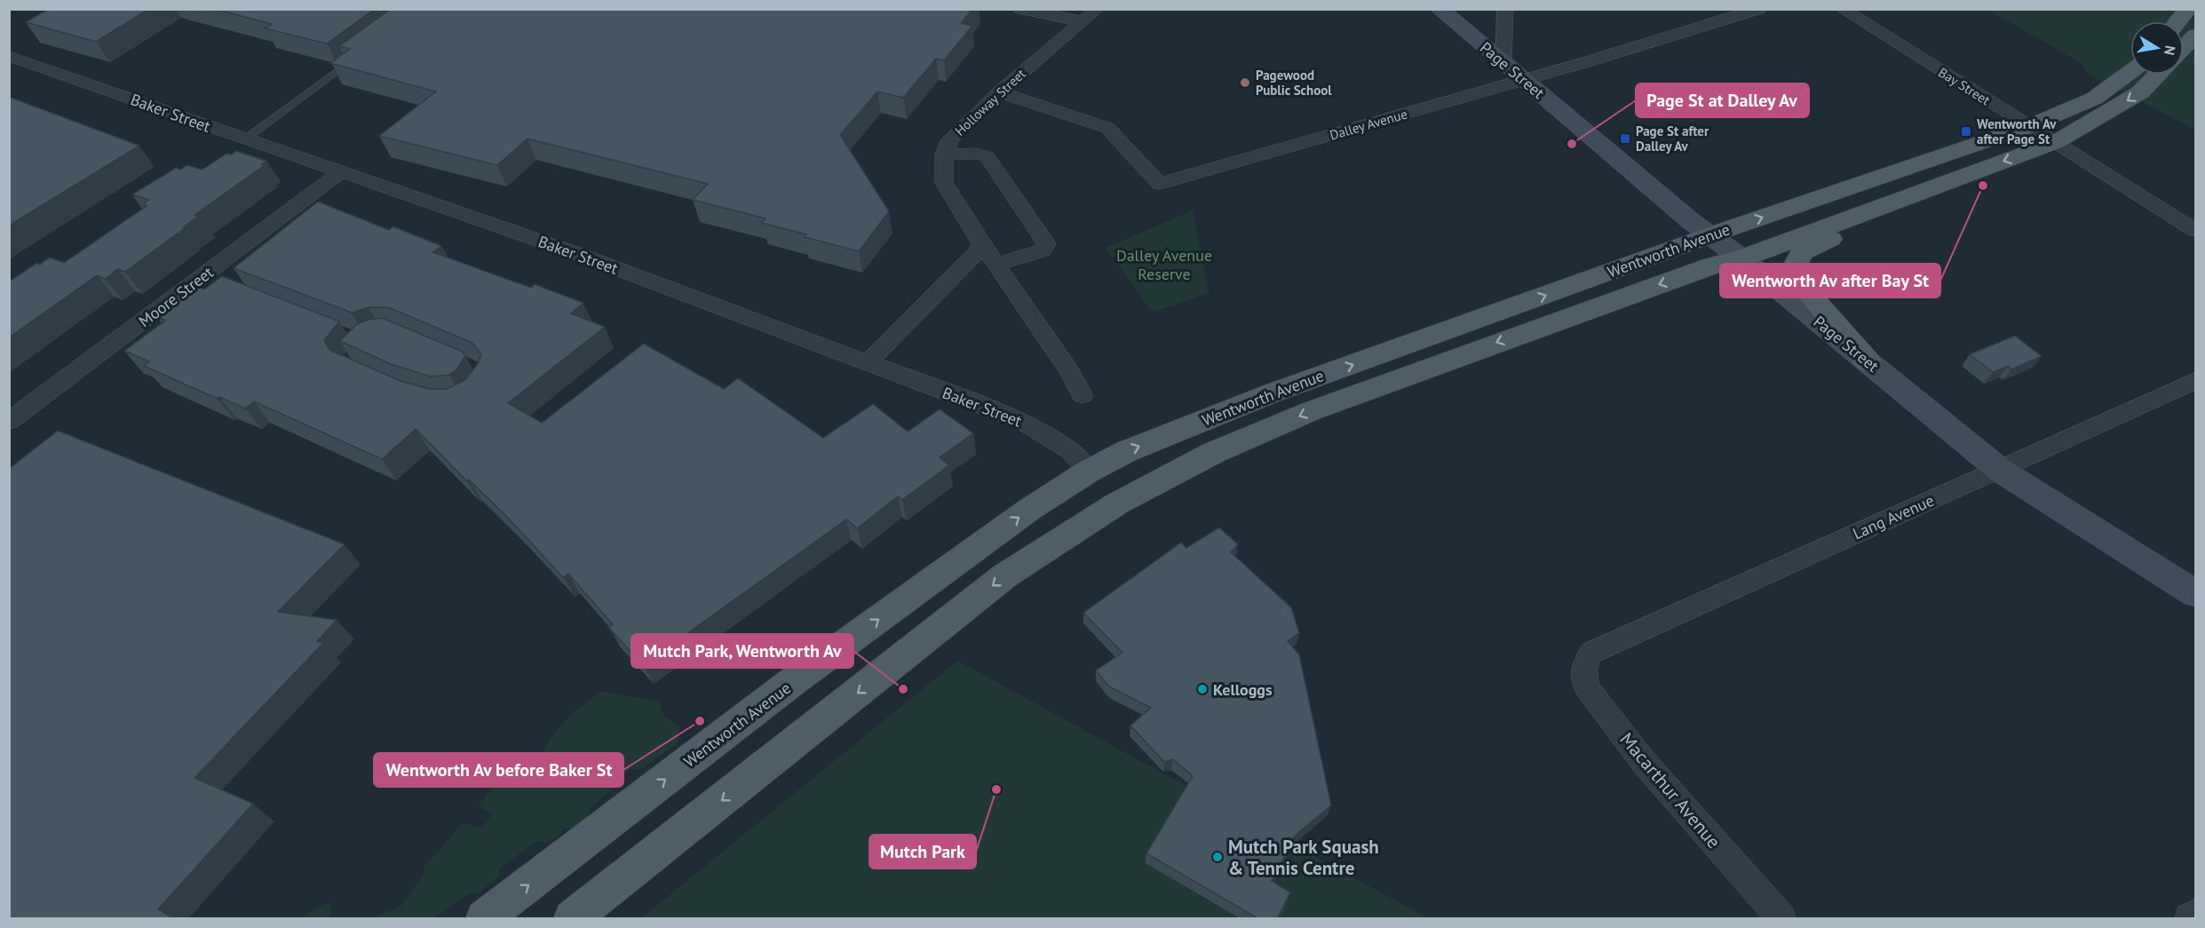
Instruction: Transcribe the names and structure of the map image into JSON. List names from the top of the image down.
{
  "streets": {
    "main road": ["Page Street", "Baker Street", "Wentworth Avenue"],
    "street": [
      "Bay Street",
      "Holloway Street",
      "Dalley Avenue",
      "Moore Street",
      "Lang Avenue",
      "Macarthur Avenue"
    ]
  },
  "crossings": [
    ["Page Street", "Dalley Avenue"],
    ["Page Street", "Wentworth Avenue"],
    ["Page Street", "Lang Avenue"],
    ["Bay Street", "Wentworth Avenue"],
    ["Holloway Street", "Dalley Avenue"],
    ["Baker Street", "Wentworth Avenue"],
    ["Baker Street", "Moore Street"],
    ["Lang Avenue", "Macarthur Avenue"]
  ],
  "parks": ["Dalley Avenue Reserve"],
  "places": {
    "other": [
      "Pagewood Public School",
      "Page St at Dalley Av",
      "Wentworth Av after Bay St",
      "Mutch Park, Wentworth Av",
      "Kelloggs",
      "Wentworth Av before Baker St",
      "Mutch Park",
      "Mutch Park Squash & Tennis Centre"
    ],
    "transit": ["Wentworth Av after Page St", "Page St after Dalley Av"]
  },
  "north": "right"
}
